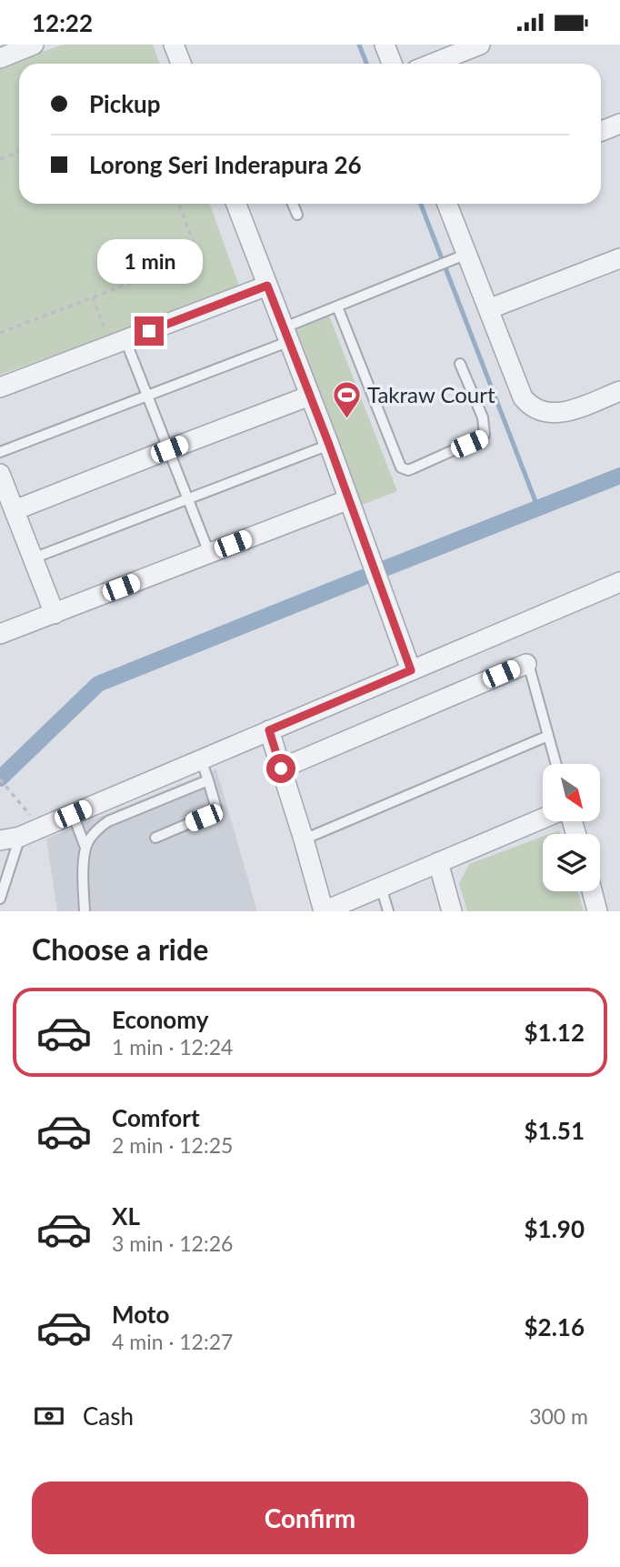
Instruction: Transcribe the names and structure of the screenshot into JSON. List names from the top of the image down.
{
  "places": {
    "sports": ["Takraw Court"]
  },
  "north": "bottom right",
  "page": {
    "status": "12:22",
    "banner": ["Pickup", "Lorong Seri Inderapura 26"],
    "bubble": "1 min",
    "heading": "Choose a ride",
    "list": [
      {
        "name": "Economy",
        "note": "1 min · 12:24",
        "value": "$1.12"
      },
      {
        "name": "Comfort",
        "note": "2 min · 12:25",
        "value": "$1.51"
      },
      {
        "name": "XL",
        "note": "3 min · 12:26",
        "value": "$1.90"
      },
      {
        "name": "Moto",
        "note": "4 min · 12:27",
        "value": "$2.16"
      }
    ],
    "pay": ["Cash", "300 m"],
    "buttons": "Confirm"
  }
}
